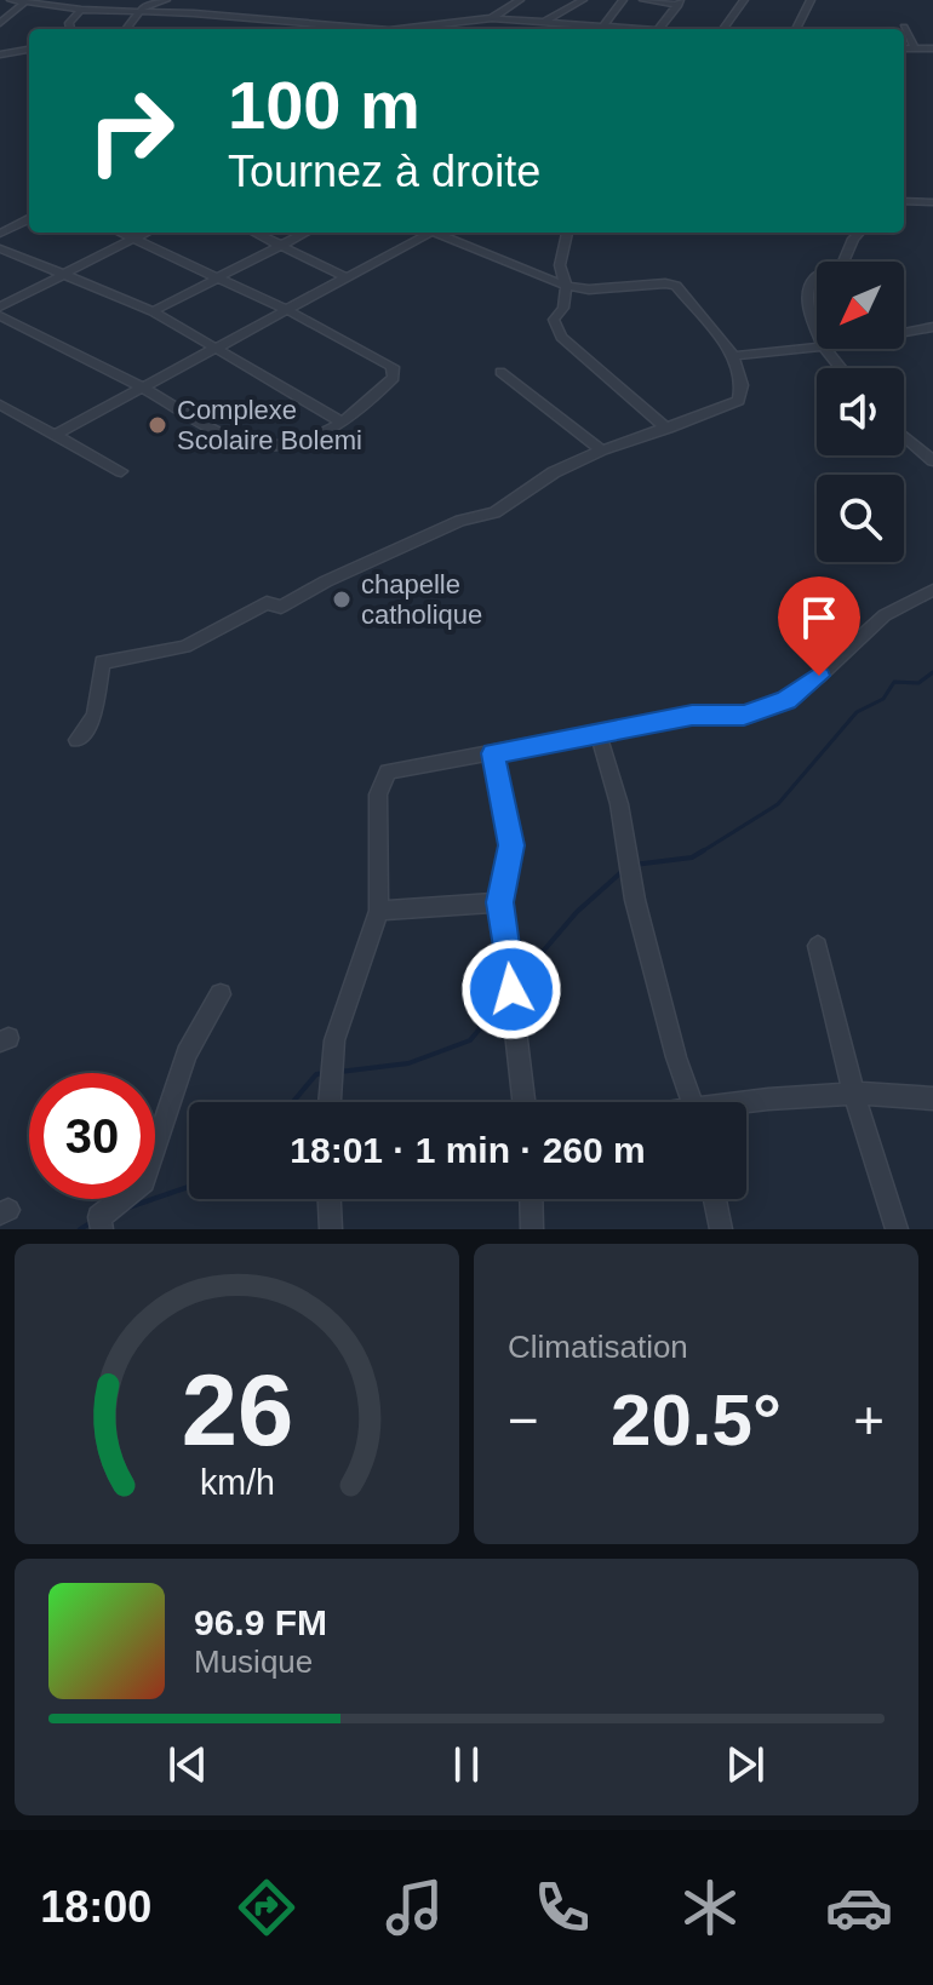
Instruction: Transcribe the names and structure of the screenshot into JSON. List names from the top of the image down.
{
  "places": ["Complexe Scolaire Bolemi", "chapelle catholique"],
  "north": "bottom left",
  "page": {
    "turn": ["100 m", "Tournez à droite"],
    "limit": "30",
    "trip": "18:01 · 1 min · 260 m",
    "tile": "Climatisation",
    "heat": ["−", "20.5°", "+"],
    "song": ["96.9 FM", "Musique"],
    "tabs": "18:00",
    "gauge": ["26", "km/h"]
  }
}
